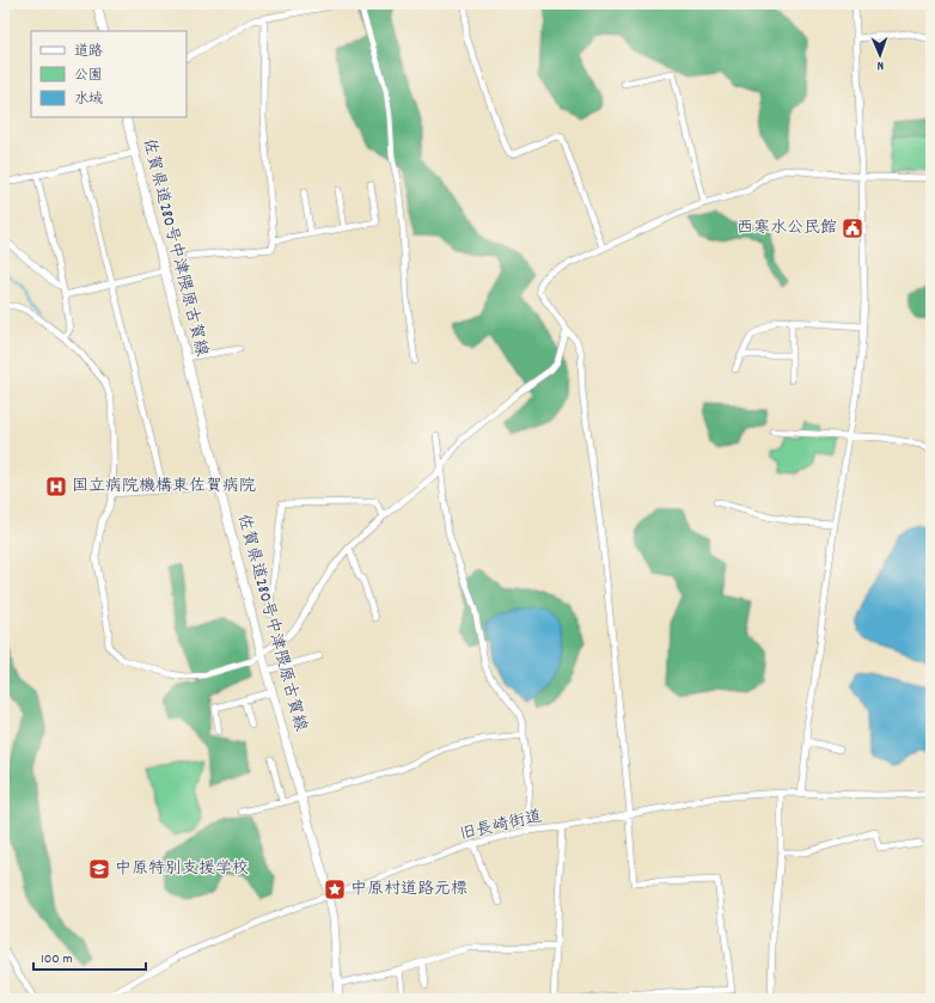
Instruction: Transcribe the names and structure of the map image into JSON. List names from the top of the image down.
{
  "streets": {
    "main road": ["佐賀県道280号中津隈原古賀線"],
    "street": ["旧長崎街道"]
  },
  "crossings": [
    ["佐賀県道280号中津隈原古賀線", "旧長崎街道"]
  ],
  "places": {
    "public building": ["西寒水公民館"],
    "hospital": ["国立病院機構東佐賀病院"],
    "school or university": ["中原特別支援学校"],
    "place": ["中原村道路元標"]
  },
  "legend": ["道路", "公園", "水域"],
  "scale_bar": "100 m",
  "north": "bottom"
}
